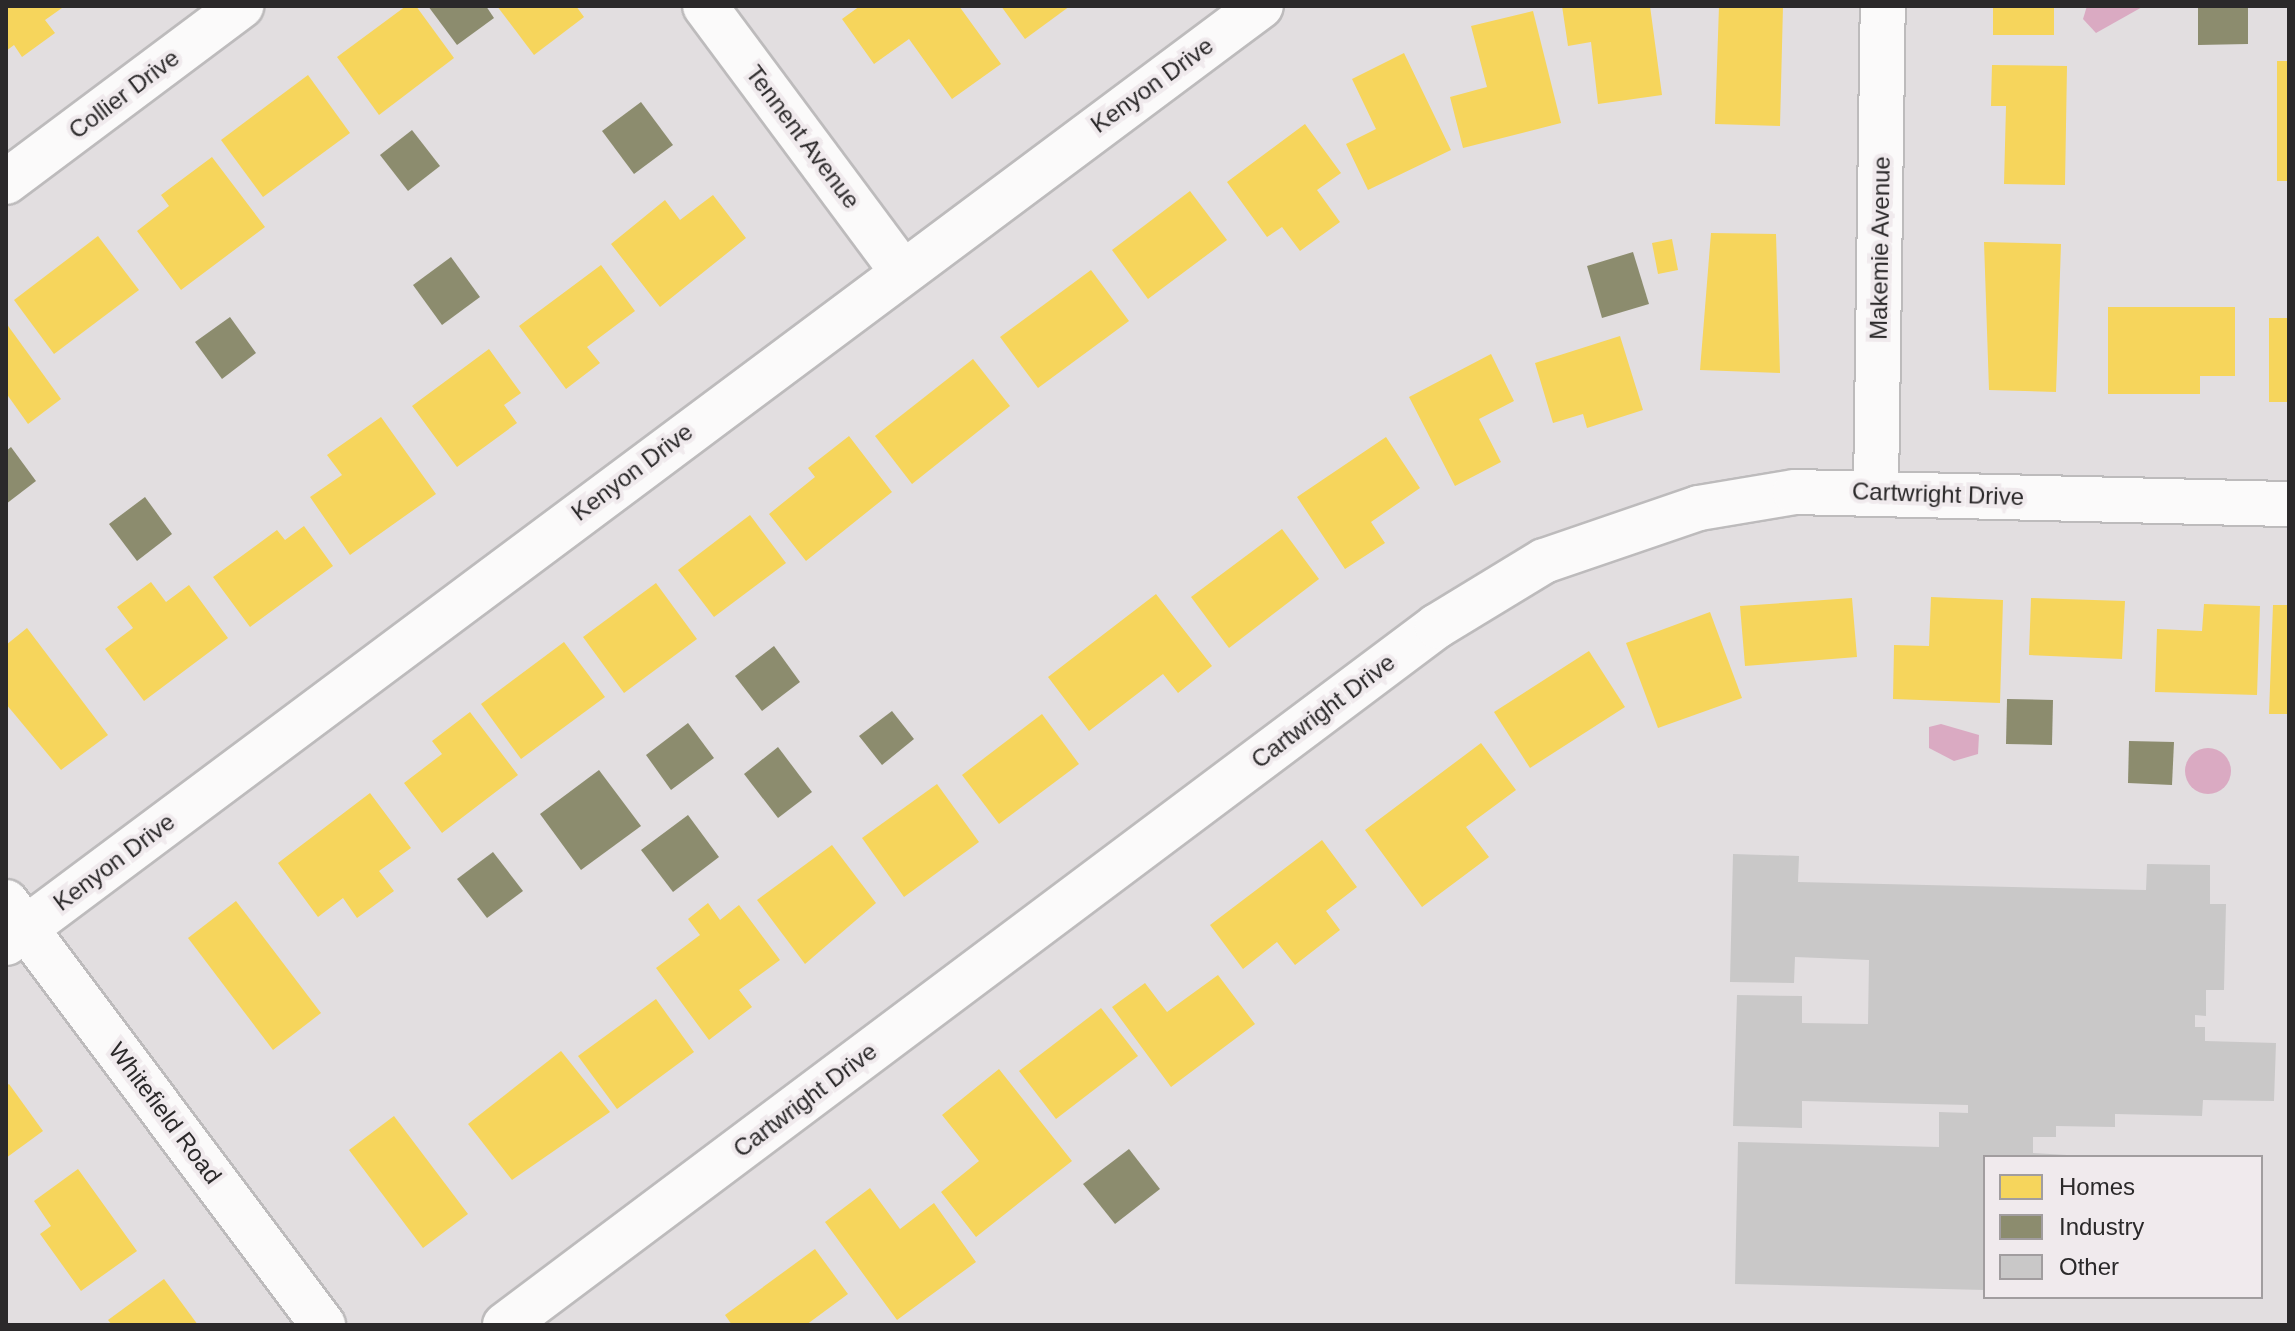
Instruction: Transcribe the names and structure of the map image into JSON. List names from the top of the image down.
{
  "streets": {
    "street": [
      "Kenyon Drive",
      "Collier Drive",
      "Tennent Avenue",
      "Makemie Avenue",
      "Cartwright Drive",
      "Whitefield Road"
    ]
  },
  "crossings": [
    ["Kenyon Drive", "Tennent Avenue"],
    ["Kenyon Drive", "Whitefield Road"],
    ["Makemie Avenue", "Cartwright Drive"]
  ],
  "legend": ["Homes", "Industry", "Other"]
}
